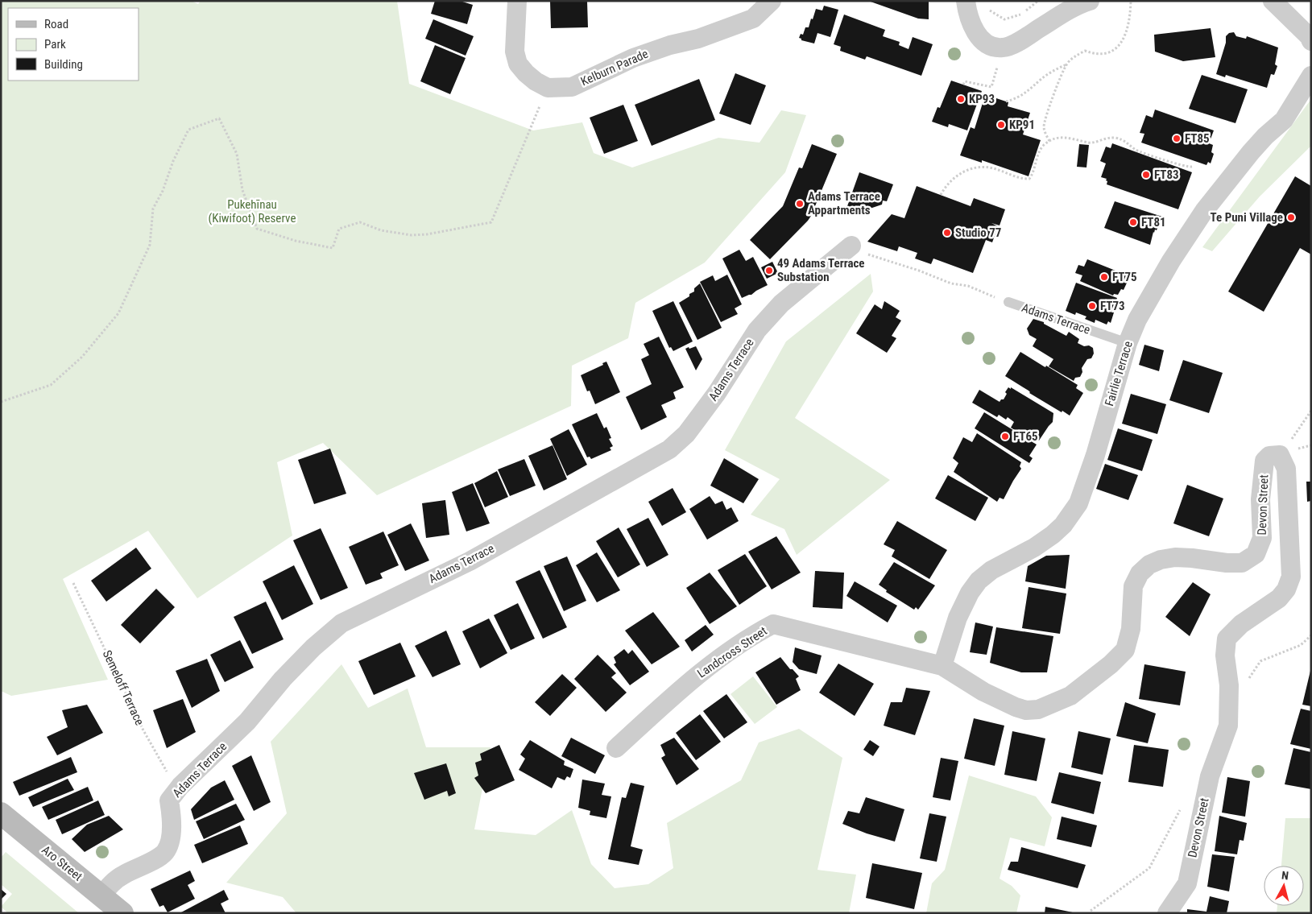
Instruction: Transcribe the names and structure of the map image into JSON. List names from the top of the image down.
{
  "streets": {
    "main road": ["Aro Street"],
    "street": [
      "Kelburn Parade",
      "Adams Terrace",
      "Fairlie Terrace",
      "Devon Street",
      "Landcross Street"
    ],
    "path": ["Semeloff Terrace"]
  },
  "crossings": [
    ["Adams Terrace", "Fairlie Terrace"],
    ["Adams Terrace", "Semeloff Terrace"],
    ["Adams Terrace", "Aro Street"],
    ["Fairlie Terrace", "Devon Street"],
    ["Fairlie Terrace", "Landcross Street"],
    ["Devon Street", "Landcross Street"]
  ],
  "parks": ["Pukehīnau (Kiwifoot) Reserve"],
  "places": [
    "KP93",
    "KP91",
    "FT85",
    "FT83",
    "Adams Terrace Appartments",
    "Te Puni Village",
    "FT81",
    "Studio 77",
    "49 Adams Terrace Substation",
    "FT75",
    "FT73",
    "FT65"
  ],
  "legend": ["Road", "Park", "Building"],
  "north": "top"
}
